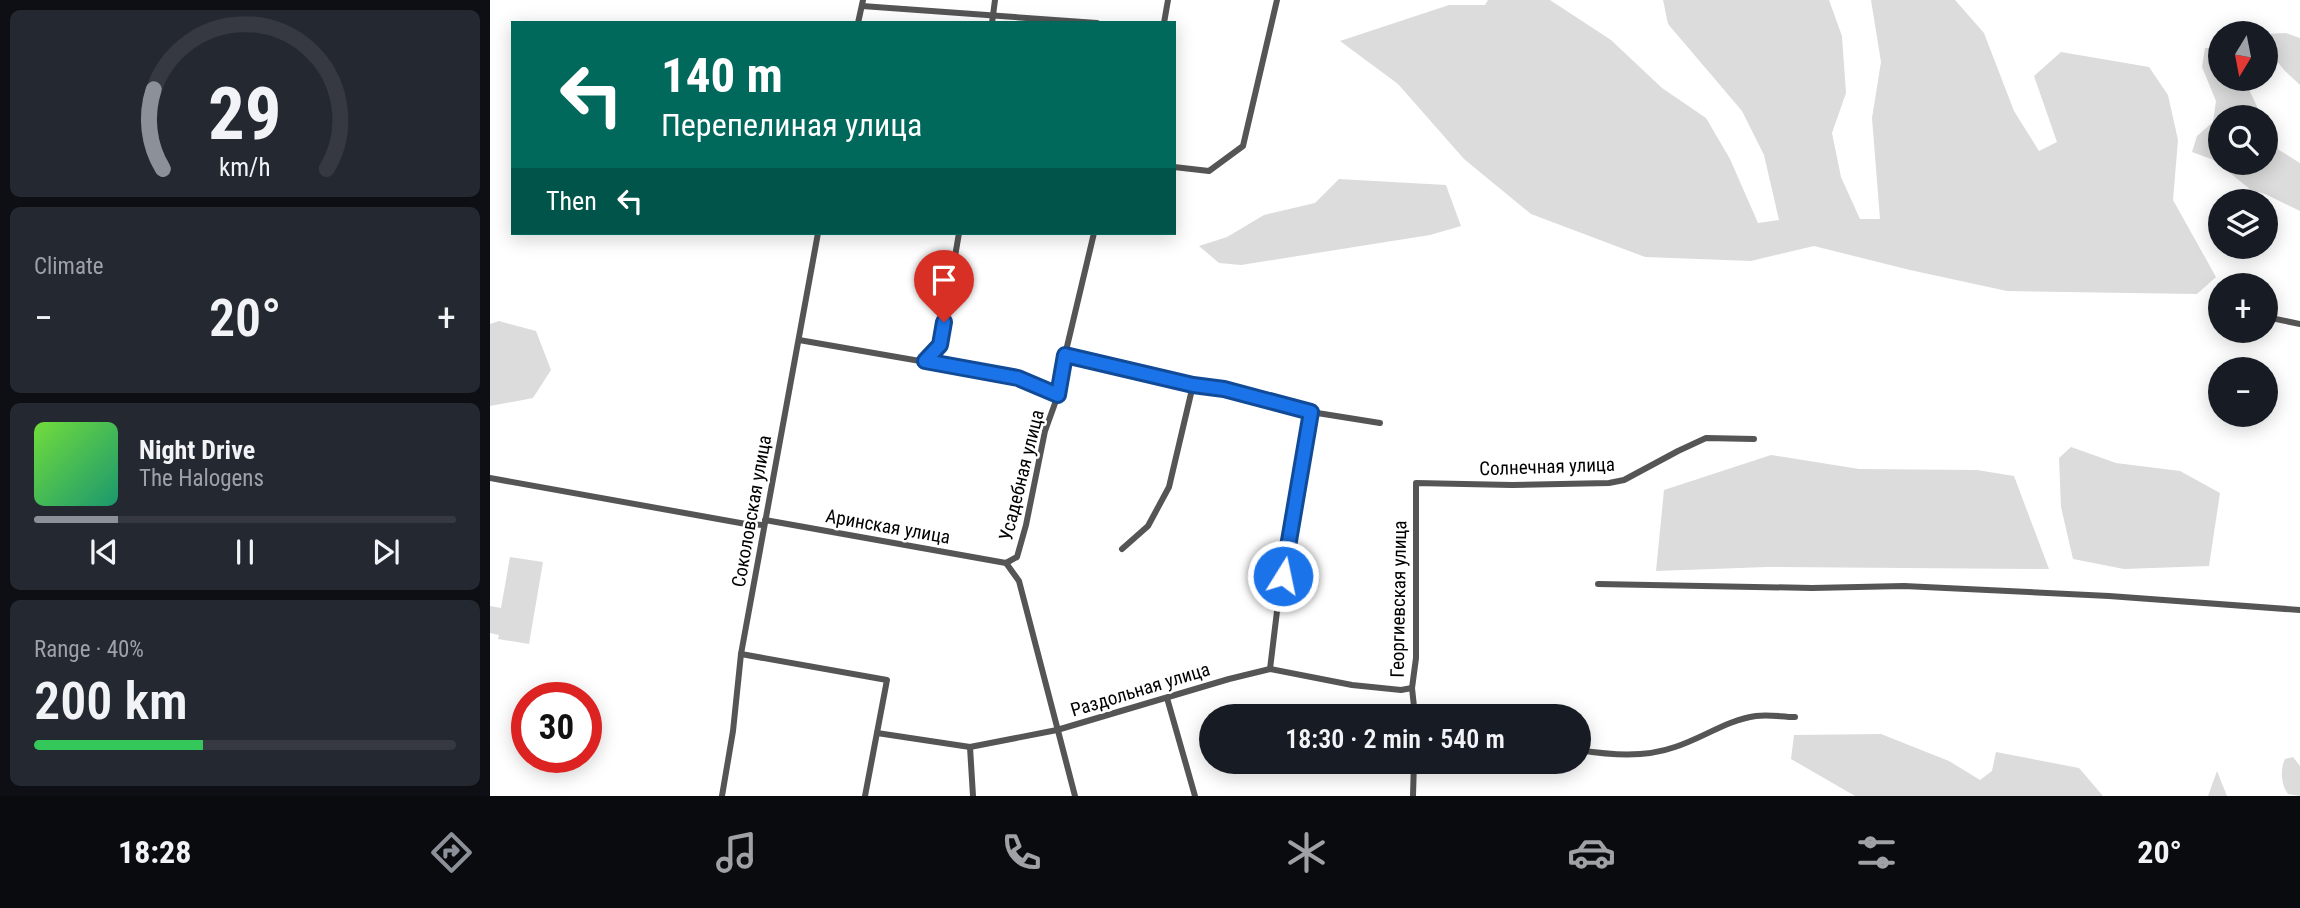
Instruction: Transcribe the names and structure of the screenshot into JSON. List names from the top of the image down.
{
  "streets": {
    "street": [
      "Солнечная улица",
      "Усадебная улица",
      "Соколовская улица",
      "Аринская улица",
      "Георгиевская улица",
      "Раздольная улица"
    ]
  },
  "crossings": [
    ["Солнечная улица", "Георгиевская улица"],
    ["Усадебная улица", "Аринская улица"],
    ["Усадебная улица", "Раздольная улица"],
    ["Соколовская улица", "Аринская улица"],
    ["Георгиевская улица", "Раздольная улица"]
  ],
  "north": "bottom",
  "page": {
    "map_buttons": ["+", "−"],
    "turn": ["140 m", "Перепелиная улица"],
    "then": "Then",
    "tile": [
      "Climate",
      ["Range · 40%", "200 km"]
    ],
    "heat": ["−", "20°", "+"],
    "song": ["Night Drive", "The Halogens"],
    "limit": "30",
    "trip": "18:30 · 2 min · 540 m",
    "tabs": ["18:28", "20°"],
    "gauge": ["29", "km/h"]
  }
}
